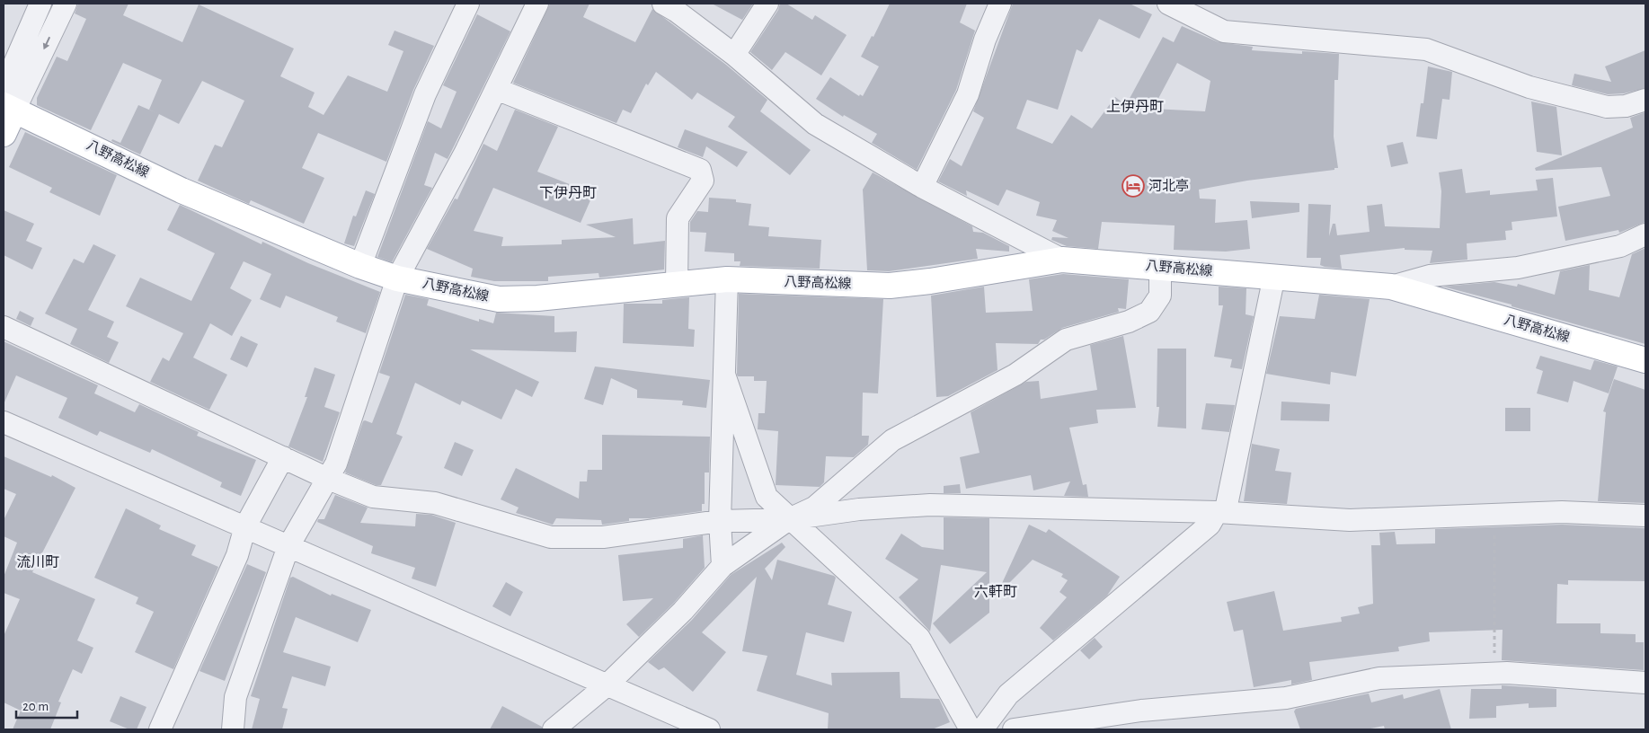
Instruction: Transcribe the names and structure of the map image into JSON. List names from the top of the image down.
{
  "streets": {
    "main road": ["八野高松線"]
  },
  "districts": [
    "上伊丹町",
    "下伊丹町",
    "流川町",
    "六軒町"
  ],
  "places": {
    "hotel": ["河北亭"]
  },
  "scale_bar": "20 m"
}
